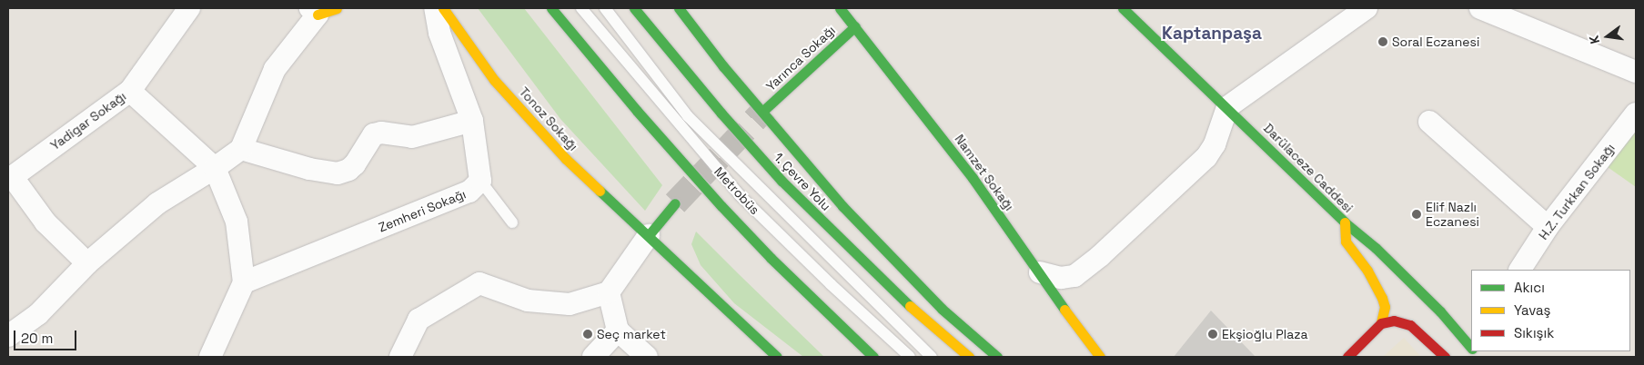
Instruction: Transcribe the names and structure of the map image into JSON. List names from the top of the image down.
{
  "streets": {
    "main road": [
      "Yarınca Sokağı",
      "Tonoz Sokağı",
      "Darülaceze Caddesi",
      "Namzet Sokağı",
      "1. Çevre Yolu"
    ],
    "street": ["Yadigar Sokağı", "H.Z. Turkkan Sokağı", "Zemheri Sokağı"],
    "lane": ["Metrobüs"]
  },
  "crossings": [
    ["Yarınca Sokağı", "Namzet Sokağı"]
  ],
  "districts": ["Kaptanpaşa"],
  "places": [
    "Soral Eczanesi",
    "Elif Nazlı Eczanesi",
    "Seç market",
    "Ekşioğlu Plaza"
  ],
  "legend": ["Akıcı", "Yavaş", "Sıkışık"],
  "scale_bar": "20 m",
  "north": "left"
}
